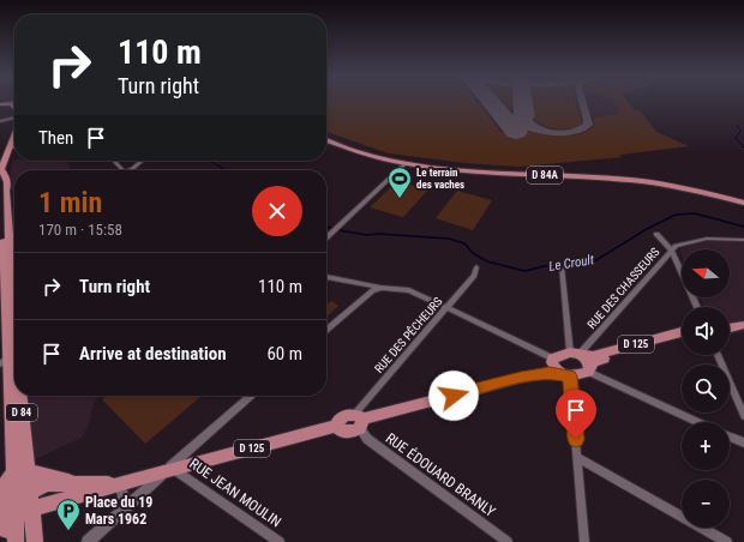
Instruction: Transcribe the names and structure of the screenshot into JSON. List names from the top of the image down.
{
  "streets": {
    "main road": ["D 84A", "D 125", "D 84"],
    "street": [
      "RUE DES CHASSEURS",
      "RUE DES PÊCHEURS",
      "RUE ÉDOUARD BRANLY",
      "RUE JEAN MOULIN"
    ]
  },
  "crossings": [
    ["RUE DES CHASSEURS", "D 125"],
    ["RUE DES PÊCHEURS", "D 125"],
    ["RUE DES PÊCHEURS", "RUE ÉDOUARD BRANLY"],
    ["D 125", "D 84"],
    ["D 125", "RUE ÉDOUARD BRANLY"],
    ["D 125", "RUE JEAN MOULIN"]
  ],
  "water": ["Le Croult"],
  "places": {
    "sports": ["Le terrain des vaches"],
    "parking": ["Place du 19 Mars 1962"]
  },
  "north": "left",
  "page": {
    "turn": ["110 m", "Turn right"],
    "then": "Then",
    "heading": ["1 min", "170 m · 15:58"],
    "map_buttons": ["+", "−"],
    "list": [
      {
        "name": "Turn right",
        "value": "110 m"
      },
      {
        "name": "Arrive at destination",
        "value": "60 m"
      }
    ]
  }
}
